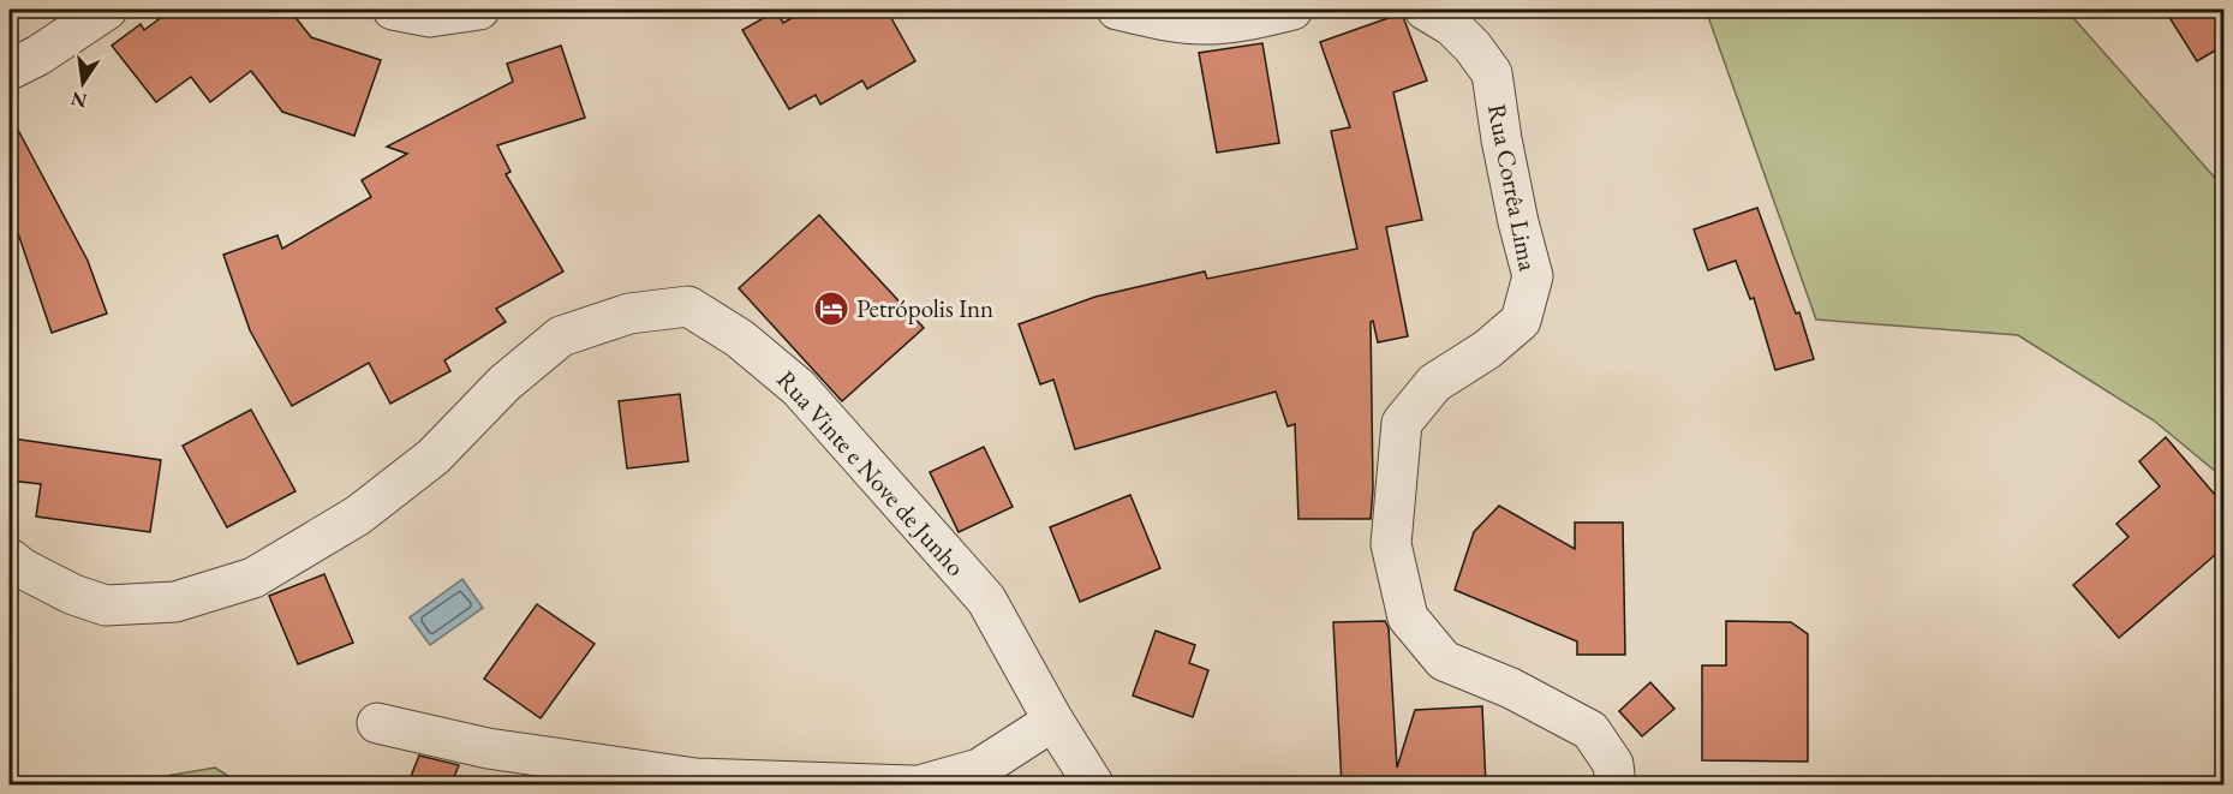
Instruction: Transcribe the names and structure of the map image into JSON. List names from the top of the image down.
{
  "streets": {
    "street": ["Rua Corrêa Lima", "Rua Vinte e Nove de Junho"]
  },
  "places": {
    "hotel": ["Petrópolis Inn"]
  },
  "north": "bottom"
}
